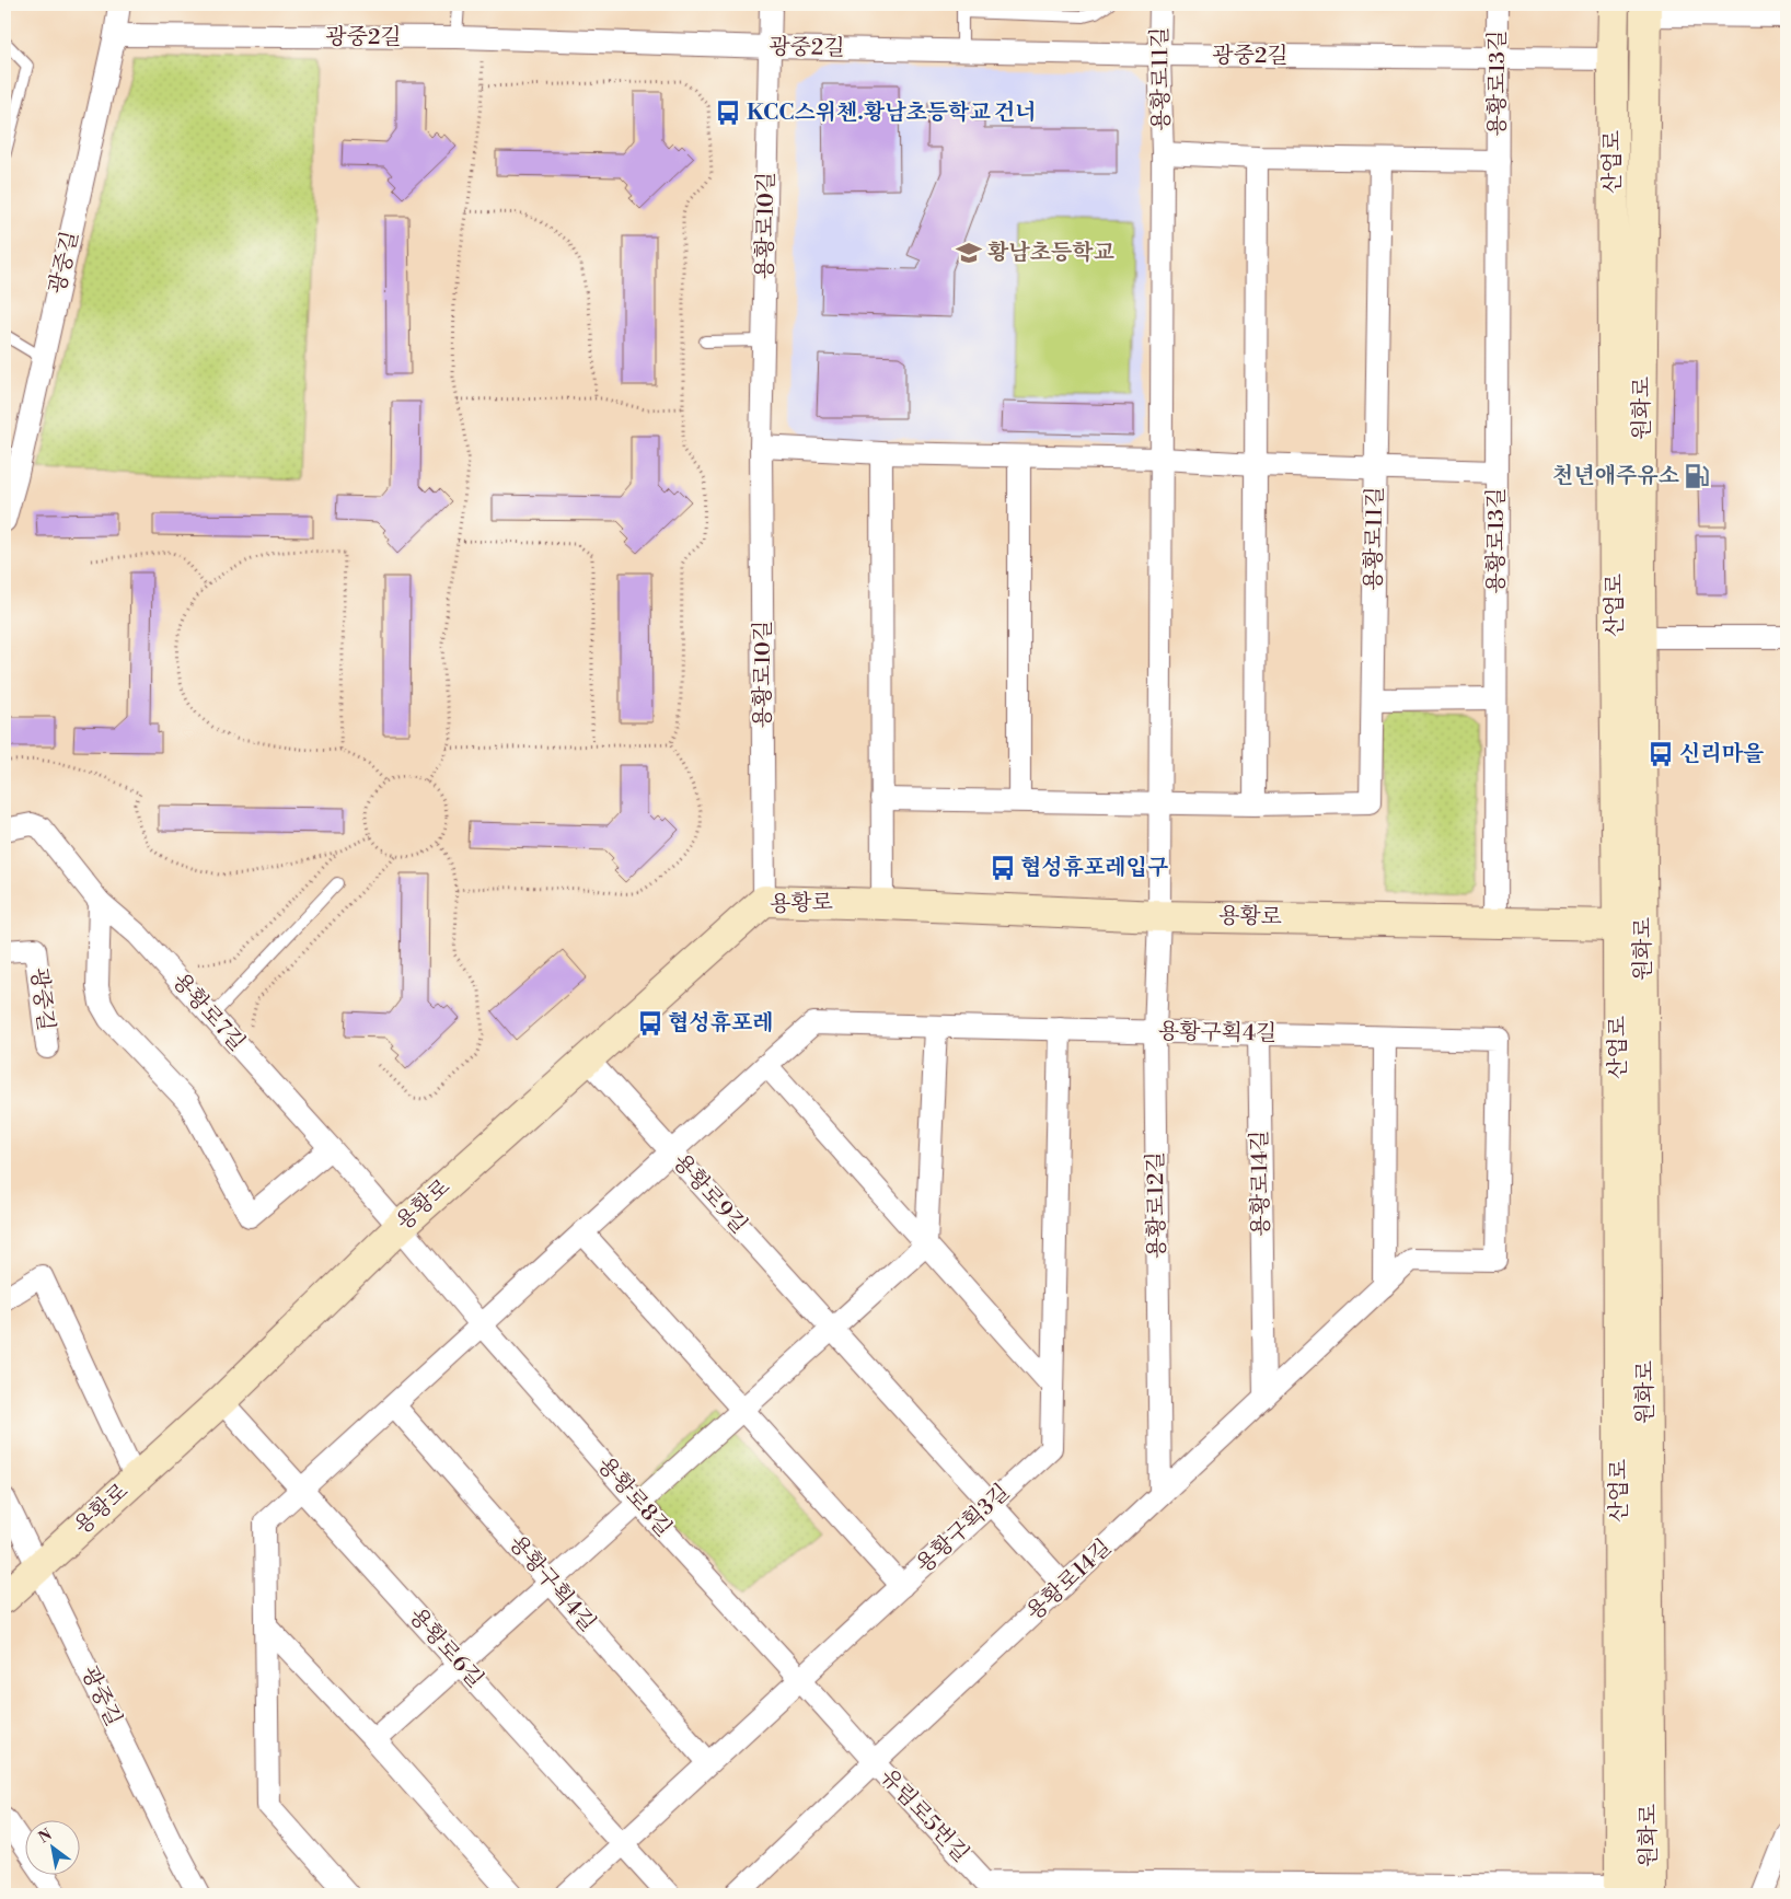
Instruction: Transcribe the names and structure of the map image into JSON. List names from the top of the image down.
{
  "streets": {
    "street": [
      "광중2길",
      "용황로11길",
      "용황로13길",
      "산업로",
      "용황로10길",
      "광중길",
      "원화로",
      "용황로",
      "용황로7길",
      "용황구획4길",
      "용황로14길",
      "용황로9길",
      "용황로12길",
      "용황로8길",
      "용황구획3길",
      "용황로6길",
      "유림로5번길"
    ]
  },
  "crossings": [
    ["광중2길", "용황로11길"],
    ["광중2길", "용황로13길"],
    ["광중2길", "산업로"],
    ["광중2길", "용황로10길"],
    ["광중2길", "광중길"],
    ["용황로11길", "용황로13길"],
    ["용황로11길", "용황로"],
    ["용황로11길", "용황로12길"],
    ["용황로13길", "용황로"],
    ["산업로", "용황로"],
    ["산업로", "유림로5번길"],
    ["용황로10길", "용황로"],
    ["광중길", "용황로"],
    ["용황로", "용황로7길"],
    ["용황로", "용황로9길"],
    ["용황로", "용황로12길"],
    ["용황로", "용황로8길"],
    ["용황로", "용황로6길"],
    ["용황로7길", "용황로8길"],
    ["용황구획4길", "용황로14길"],
    ["용황구획4길", "용황로9길"],
    ["용황구획4길", "용황로12길"],
    ["용황구획4길", "용황로8길"],
    ["용황구획4길", "용황구획3길"],
    ["용황구획4길", "용황로6길"],
    ["용황로14길", "용황로9길"],
    ["용황로14길", "용황로12길"],
    ["용황로14길", "용황로8길"],
    ["용황로14길", "유림로5번길"],
    ["용황로9길", "용황구획3길"],
    ["용황로8길", "용황구획3길"],
    ["용황로8길", "유림로5번길"],
    ["용황구획3길", "용황로6길"]
  ],
  "places": {
    "bus stop": [
      "KCC스위첸.황남초등학교 건너",
      "신리마을",
      "협성휴포레입구",
      "협성휴포레"
    ],
    "school or university": ["황남초등학교"],
    "fuel station": ["천년애주유소"]
  },
  "north": "top left"
}
